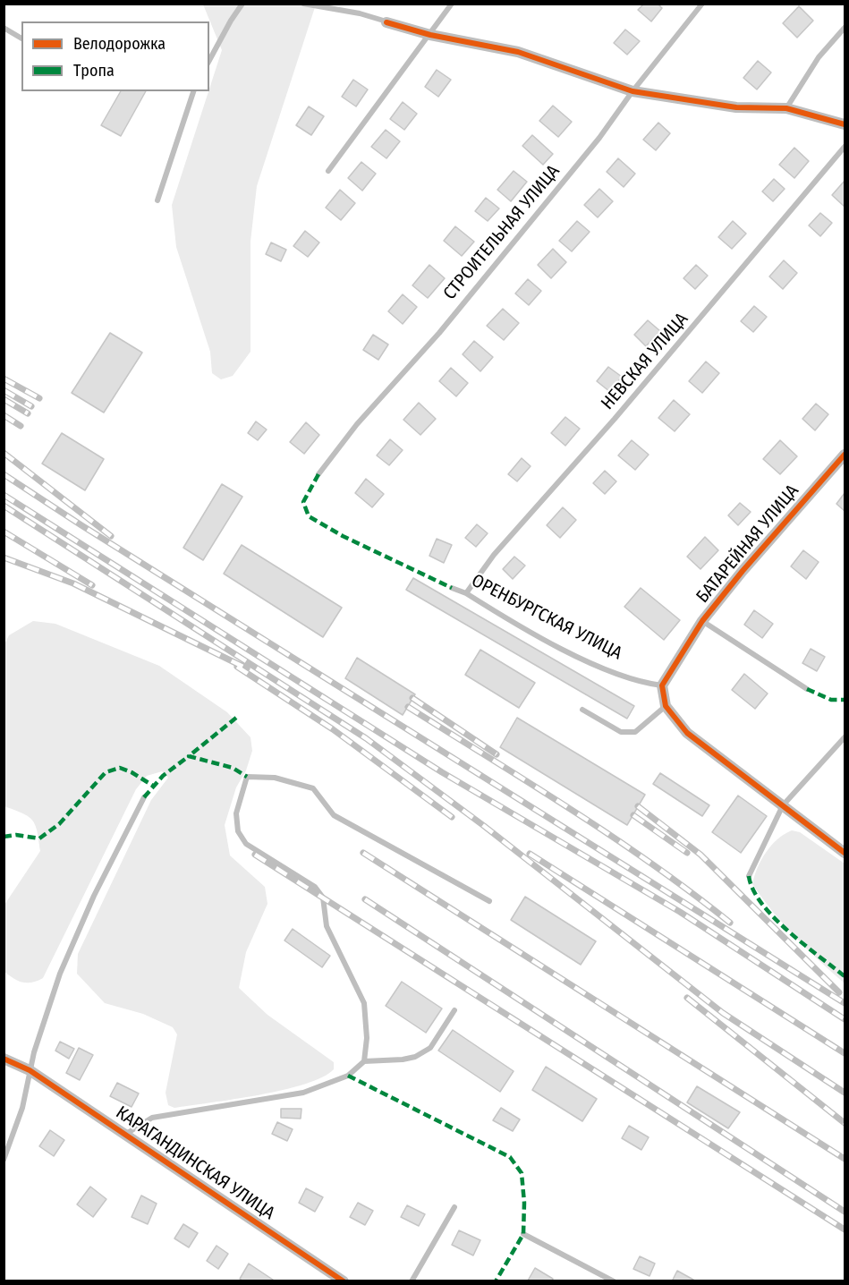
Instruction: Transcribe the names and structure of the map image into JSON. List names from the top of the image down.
{
  "streets": {
    "street": ["БАТАРЕЙНАЯ УЛИЦА", "КАРАГАНДИНСКАЯ УЛИЦА"],
    "lane": ["СТРОИТЕЛЬНАЯ УЛИЦА", "НЕВСКАЯ УЛИЦА", "ОРЕНБУРГСКАЯ УЛИЦА"]
  },
  "crossings": [
    ["НЕВСКАЯ УЛИЦА", "ОРЕНБУРГСКАЯ УЛИЦА"],
    ["БАТАРЕЙНАЯ УЛИЦА", "ОРЕНБУРГСКАЯ УЛИЦА"]
  ],
  "legend": ["Велодорожка", "Тропа"]
}
